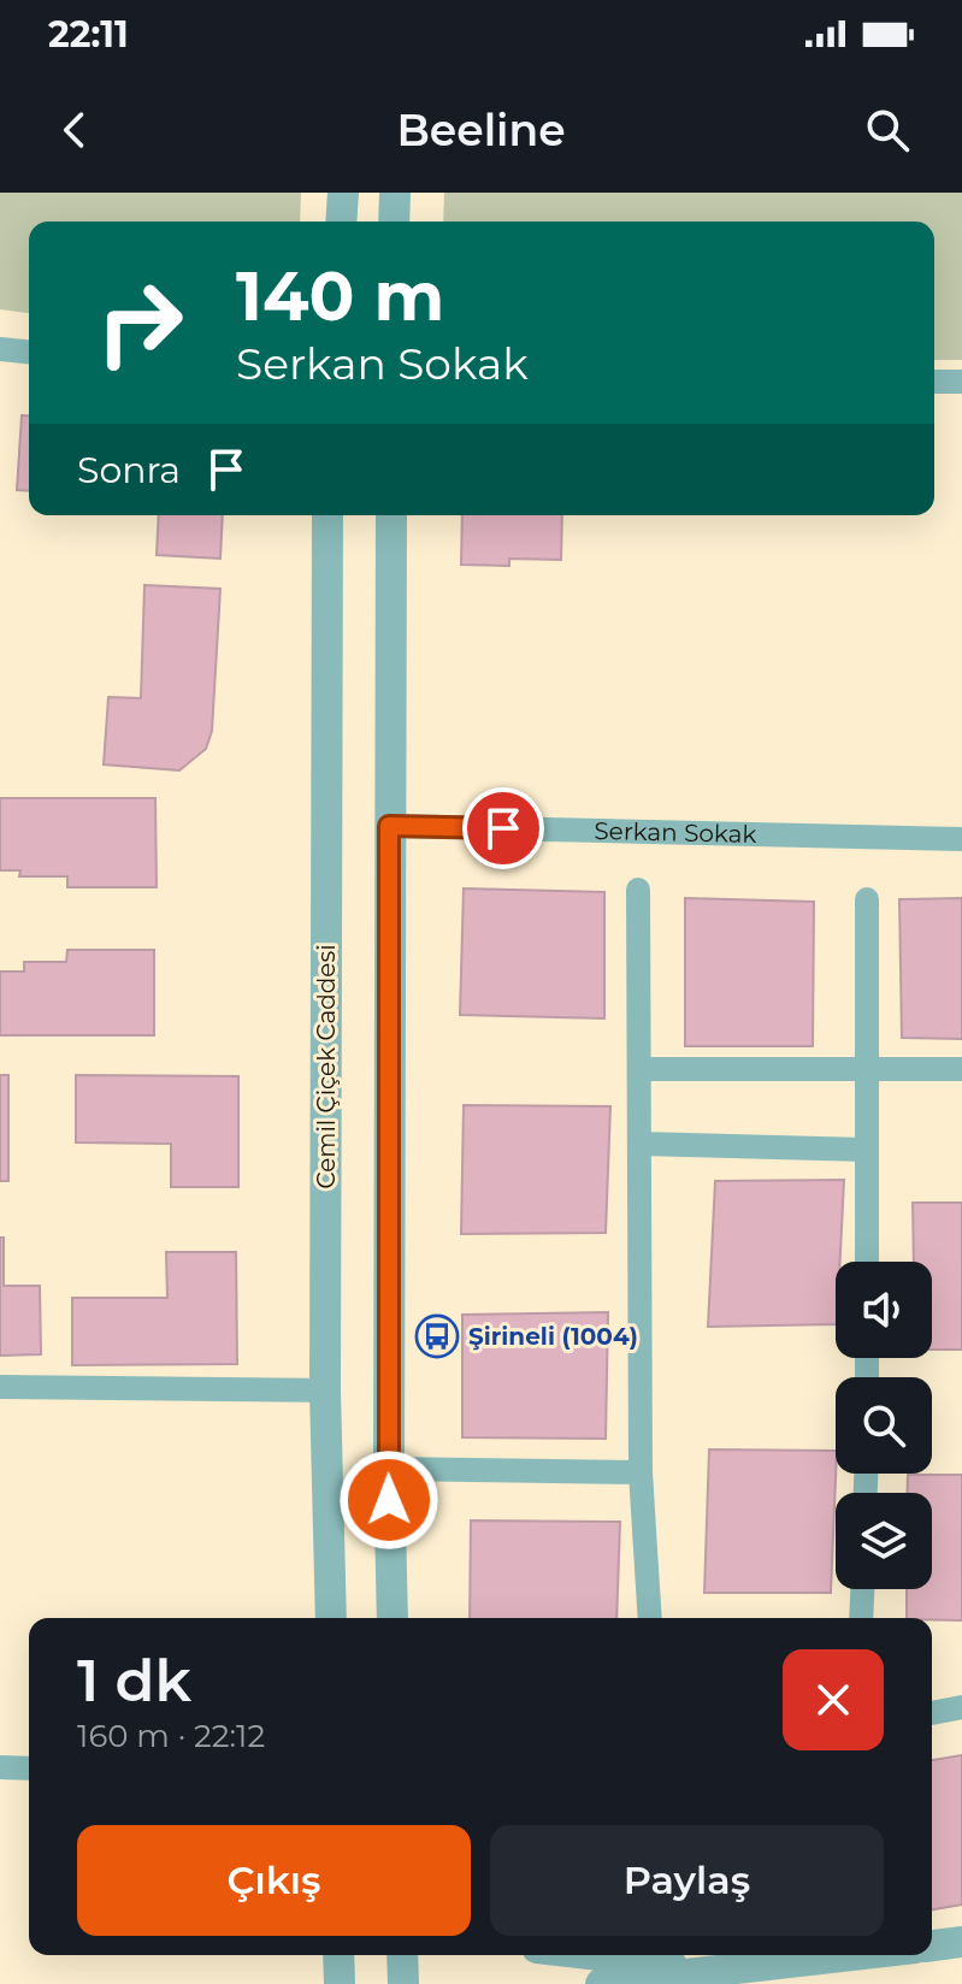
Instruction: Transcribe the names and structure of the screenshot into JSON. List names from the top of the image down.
{
  "streets": {
    "street": ["Serkan Sokak", "Cemil Çiçek Caddesi"]
  },
  "places": {
    "bus stop": ["Şirineli (1004)"]
  },
  "page": {
    "status": "22:11",
    "header": "Beeline",
    "turn": ["140 m", "Serkan Sokak"],
    "then": "Sonra",
    "heading": ["1 dk", "160 m · 22:12"],
    "buttons": ["Çıkış", "Paylaş"]
  }
}
